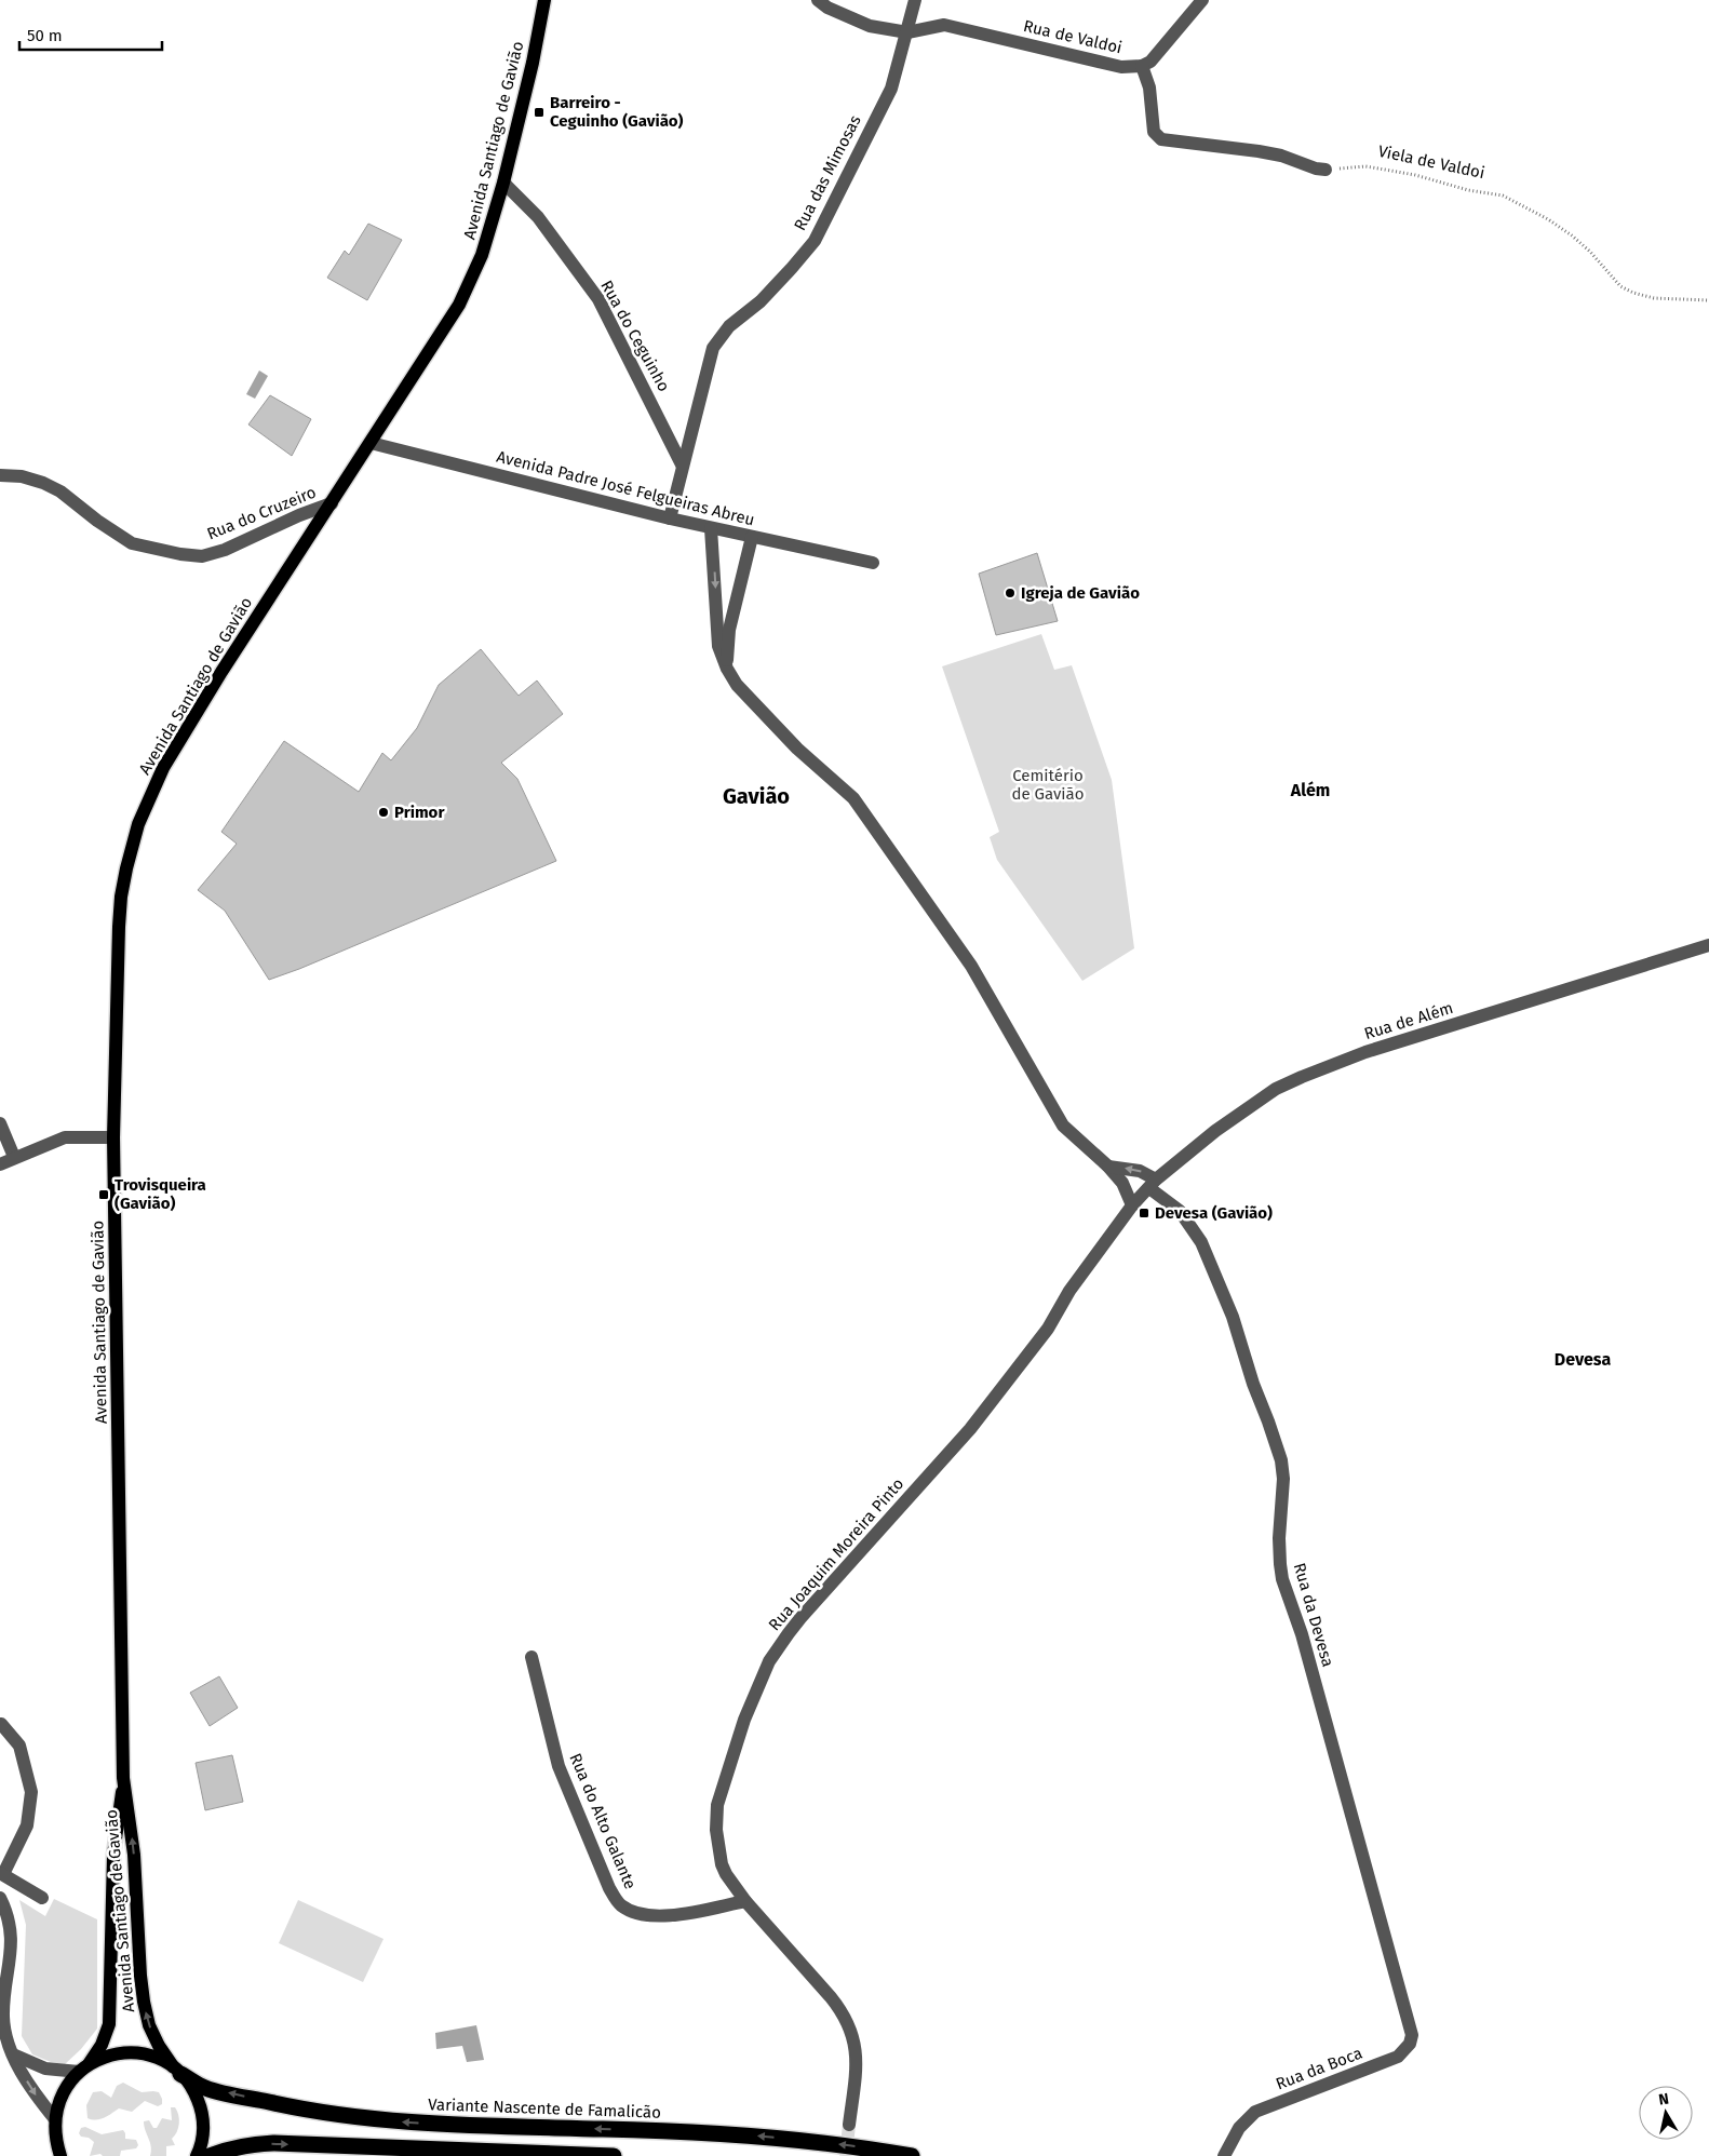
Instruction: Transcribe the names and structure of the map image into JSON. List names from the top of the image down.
{
  "streets": {
    "highway": ["Variante Nascente de Famalicão"],
    "main road": ["Avenida Santiago de Gavião"],
    "street": [
      "Rua de Valdoi",
      "Rua das Mimosas",
      "Rua do Ceguinho",
      "Avenida Padre José Felgueiras Abreu",
      "Rua do Cruzeiro",
      "Rua de Além",
      "Rua Joaquim Moreira Pinto",
      "Rua da Devesa",
      "Rua do Alto Galante",
      "Rua da Boca"
    ],
    "path": ["Viela de Valdoi"]
  },
  "crossings": [
    ["Rua de Valdoi", "Rua das Mimosas"],
    ["Avenida Santiago de Gavião", "Rua do Ceguinho"],
    ["Avenida Santiago de Gavião", "Avenida Padre José Felgueiras Abreu"],
    ["Avenida Santiago de Gavião", "Rua do Cruzeiro"],
    ["Avenida Santiago de Gavião", "Variante Nascente de Famalicão"],
    ["Rua das Mimosas", "Rua do Ceguinho"],
    ["Rua das Mimosas", "Avenida Padre José Felgueiras Abreu"],
    ["Rua de Além", "Rua Joaquim Moreira Pinto"],
    ["Rua de Além", "Rua da Devesa"],
    ["Rua Joaquim Moreira Pinto", "Rua da Devesa"],
    ["Rua Joaquim Moreira Pinto", "Rua do Alto Galante"],
    ["Rua da Devesa", "Rua da Boca"]
  ],
  "districts": ["Além", "Gavião", "Devesa"],
  "parks": ["Cemitério de Gavião"],
  "places": {
    "transit": ["Barreiro - Ceguinho (Gavião)", "Trovisqueira (Gavião)", "Devesa (Gavião)"],
    "other": ["Igreja de Gavião", "Primor"]
  },
  "scale_bar": "50 m",
  "north": "top"
}
